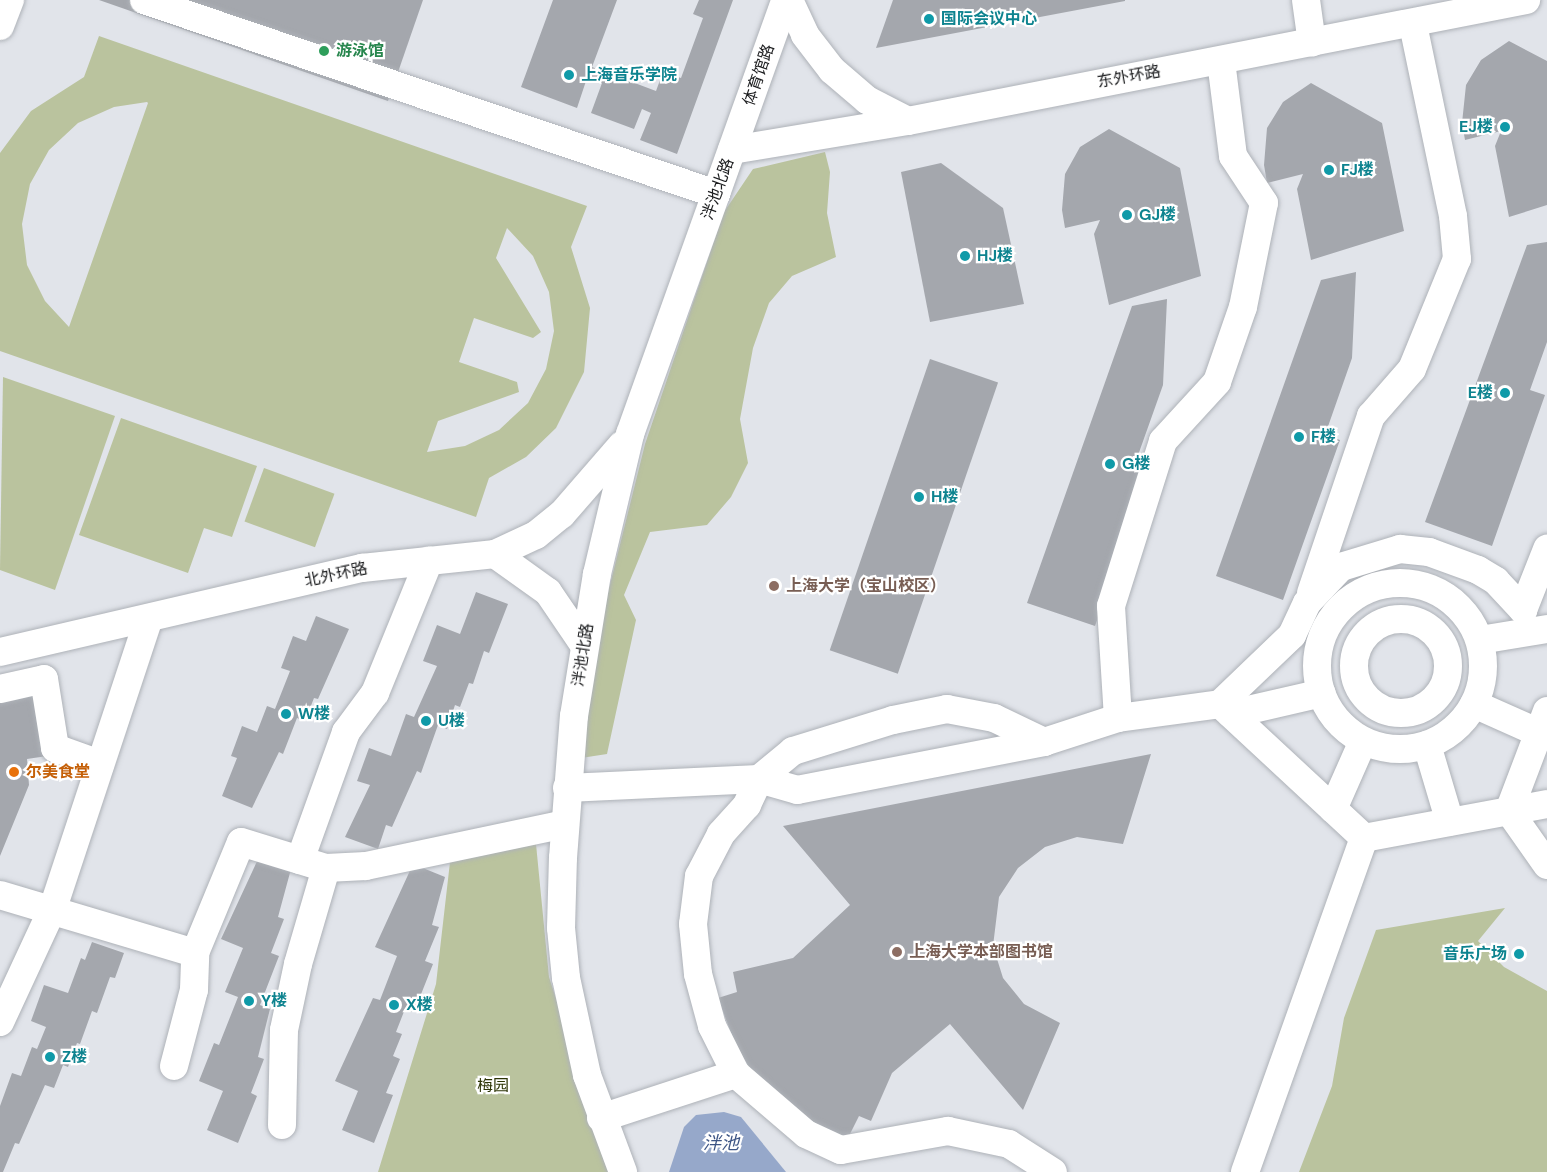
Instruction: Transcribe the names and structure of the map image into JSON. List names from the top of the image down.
{
  "streets": {
    "street": [
      "体育馆路",
      "东外环路",
      "泮池北路",
      "北外环路"
    ]
  },
  "crossings": [
    ["体育馆路", "东外环路"],
    ["体育馆路", "泮池北路"],
    ["东外环路", "泮池北路"],
    ["泮池北路", "北外环路"]
  ],
  "water": ["泮池"],
  "parks": ["梅园"],
  "places": [
    "国际会议中心",
    "游泳馆",
    "上海音乐学院",
    "EJ楼",
    "FJ楼",
    "GJ楼",
    "HJ楼",
    "E楼",
    "F楼",
    "G楼",
    "H楼",
    "上海大学（宝山校区）",
    "W楼",
    "U楼",
    "尔美食堂",
    "上海大学本部图书馆",
    "音乐广场",
    "Y楼",
    "X楼",
    "Z楼"
  ]
}
